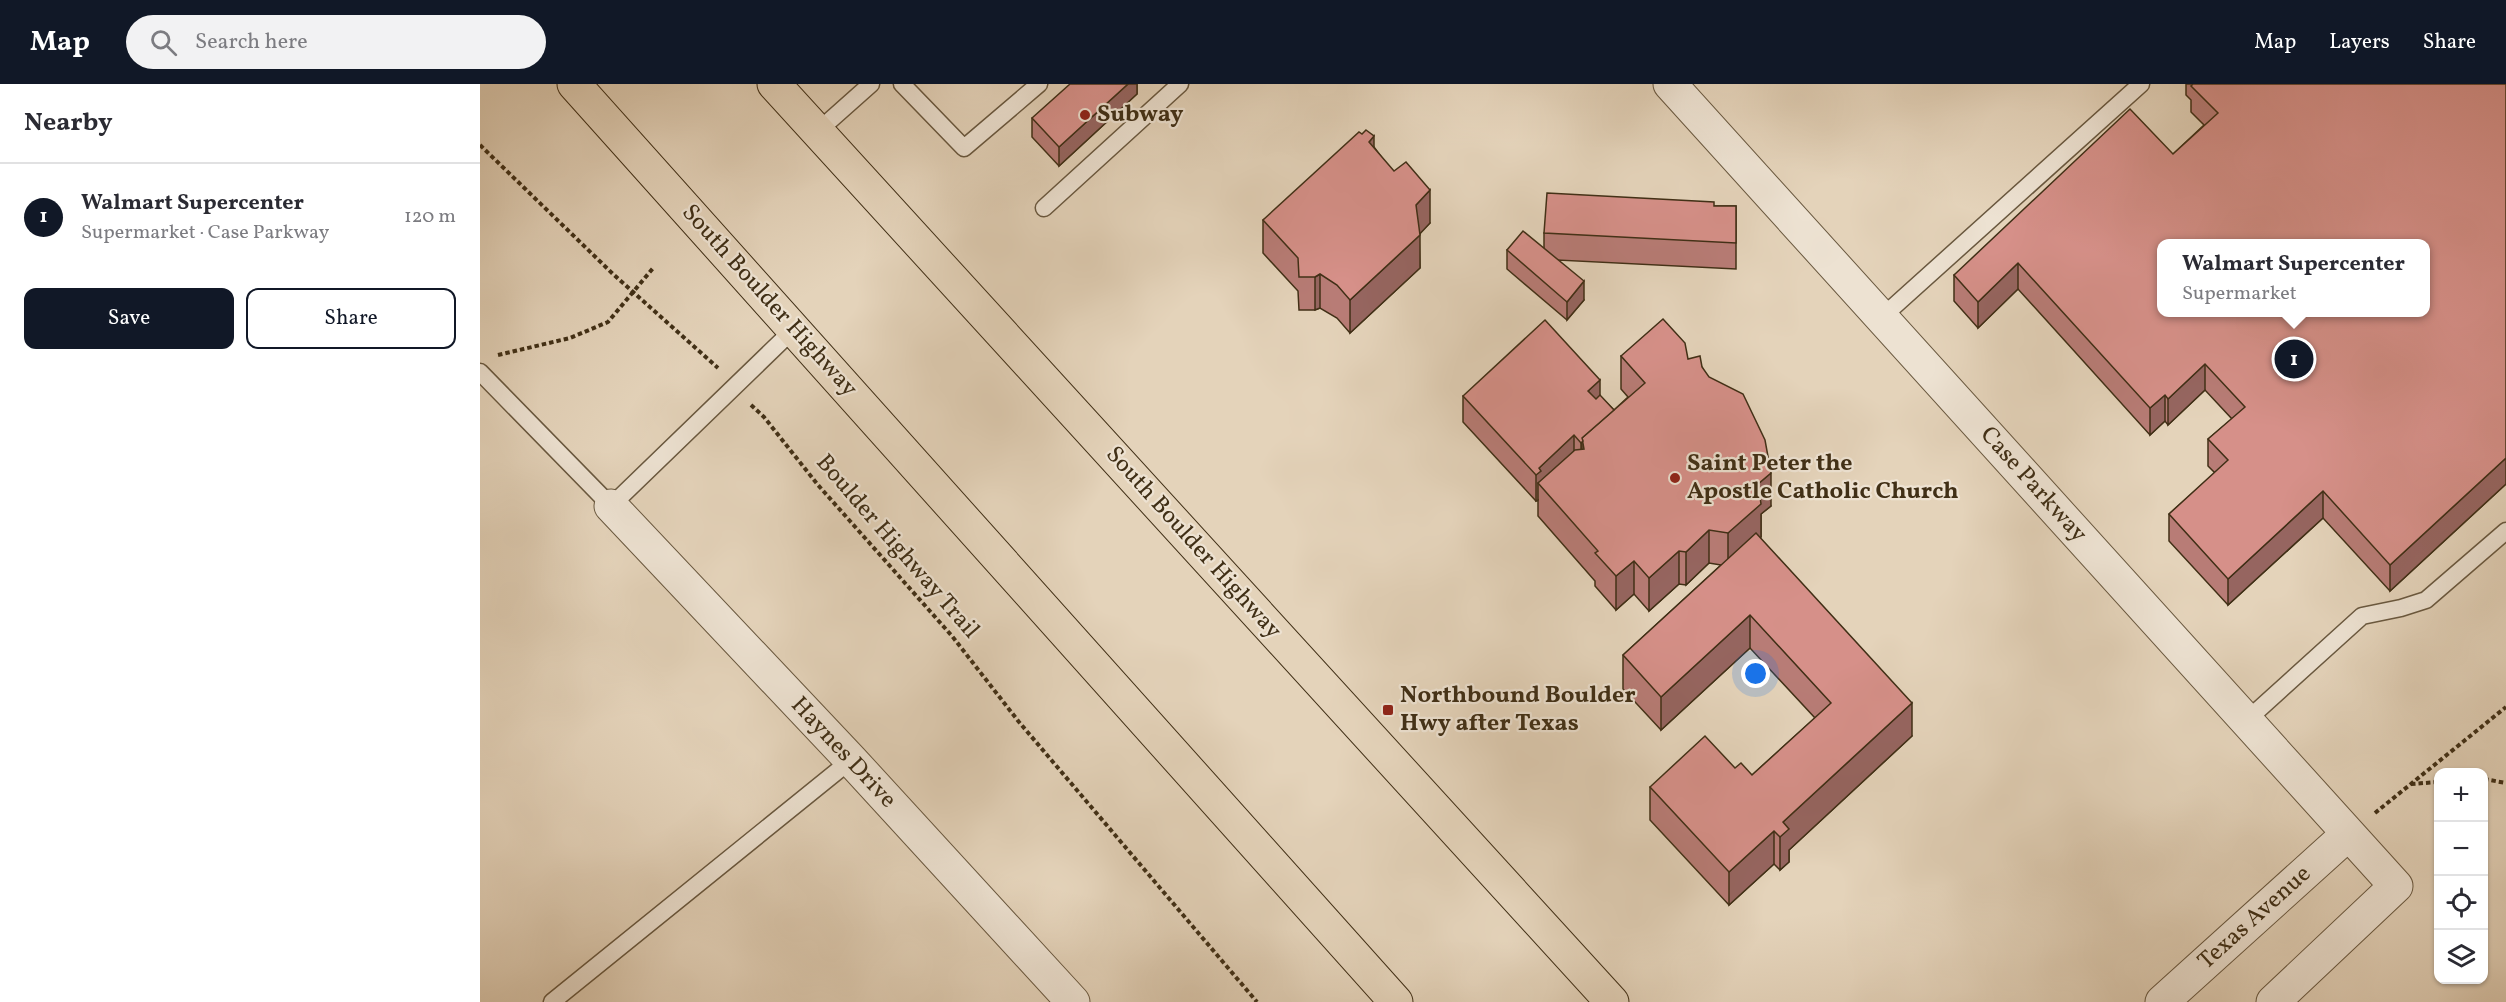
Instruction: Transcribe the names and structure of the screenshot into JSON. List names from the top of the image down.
{
  "streets": {
    "main road": ["South Boulder Highway"],
    "street": ["Case Parkway", "Haynes Drive", "Texas Avenue"],
    "path": ["Boulder Highway Trail"]
  },
  "crossings": [
    ["Case Parkway", "Texas Avenue"]
  ],
  "places": {
    "other": ["Subway", "Saint Peter the Apostle Catholic Church"],
    "transit": ["Northbound Boulder Hwy after Texas"]
  },
  "page": {
    "header": "Map",
    "search": "Search here",
    "nav": ["Map", "Layers", "Share"],
    "heading": "Nearby",
    "list": [
      {
        "mark": "1",
        "name": "Walmart Supercenter",
        "note": "Supermarket · Case Parkway",
        "value": "120 m"
      }
    ],
    "popup": ["Walmart Supercenter", "Supermarket"],
    "buttons": ["Save", "Share"],
    "pins": "1",
    "map_buttons": ["+", "−"]
  }
}
